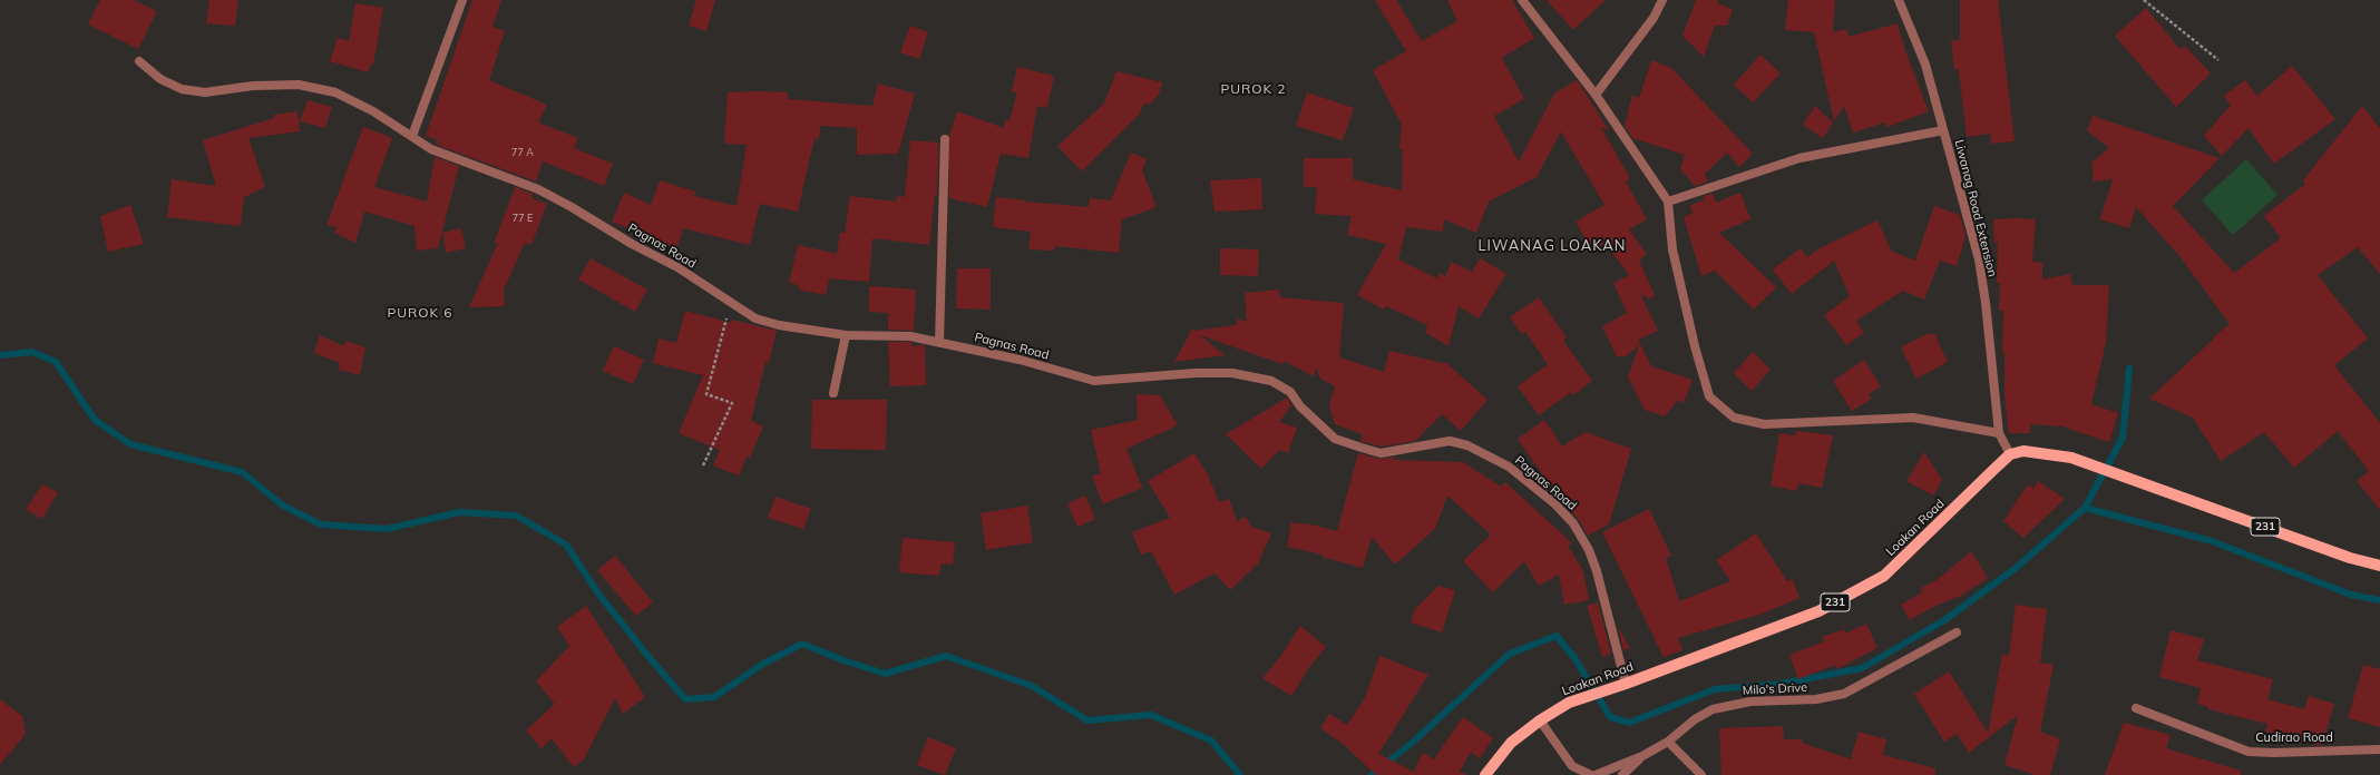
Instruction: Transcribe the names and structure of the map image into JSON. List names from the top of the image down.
{
  "streets": {
    "main road": ["231", "Loakan Road"],
    "street": [
      "Liwanag Road Extension",
      "Pagnas Road",
      "Milo's Drive",
      "Cudirao Road"
    ]
  },
  "crossings": [
    ["Liwanag Road Extension", "231"],
    ["Liwanag Road Extension", "Loakan Road"],
    ["Pagnas Road", "Loakan Road"],
    ["231", "Loakan Road"]
  ],
  "districts": ["PUROK 2", "LIWANAG LOAKAN", "PUROK 6"],
  "house_numbers": ["77 A", "77 E"]
}
